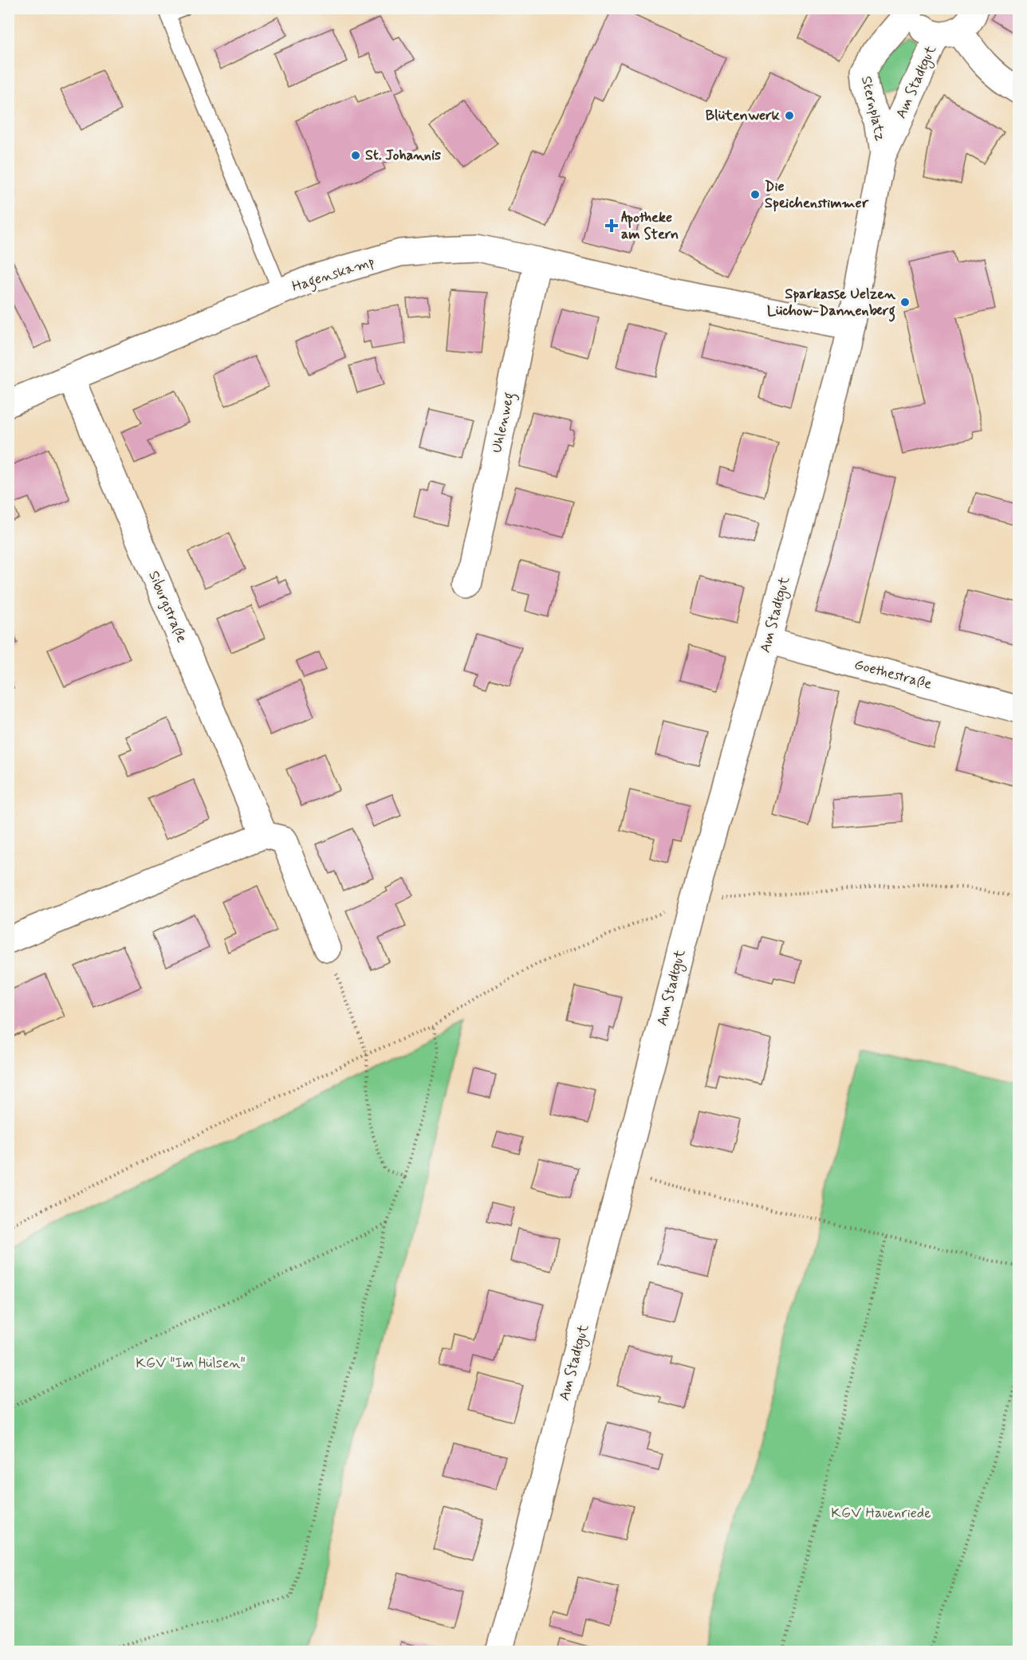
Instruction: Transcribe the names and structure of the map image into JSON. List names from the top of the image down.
{
  "streets": {
    "street": [
      "Am Stadtgut",
      "Sternplatz",
      "Hagenskamp",
      "Uhlenweg",
      "Siburgstraße",
      "Goethestraße"
    ]
  },
  "crossings": [
    ["Am Stadtgut", "Sternplatz"],
    ["Am Stadtgut", "Hagenskamp"],
    ["Am Stadtgut", "Goethestraße"],
    ["Sternplatz", "Hagenskamp"],
    ["Hagenskamp", "Uhlenweg"],
    ["Hagenskamp", "Siburgstraße"]
  ],
  "parks": ["KGV \"Im Hülsen\"", "KGV Hauenriede"],
  "places": {
    "other": [
      "Blütenwerk",
      "St. Johannis",
      "Die Speichenstimmer",
      "Sparkasse Uelzen Lüchow-Dannenberg"
    ],
    "health": ["Apotheke am Stern"]
  }
}
